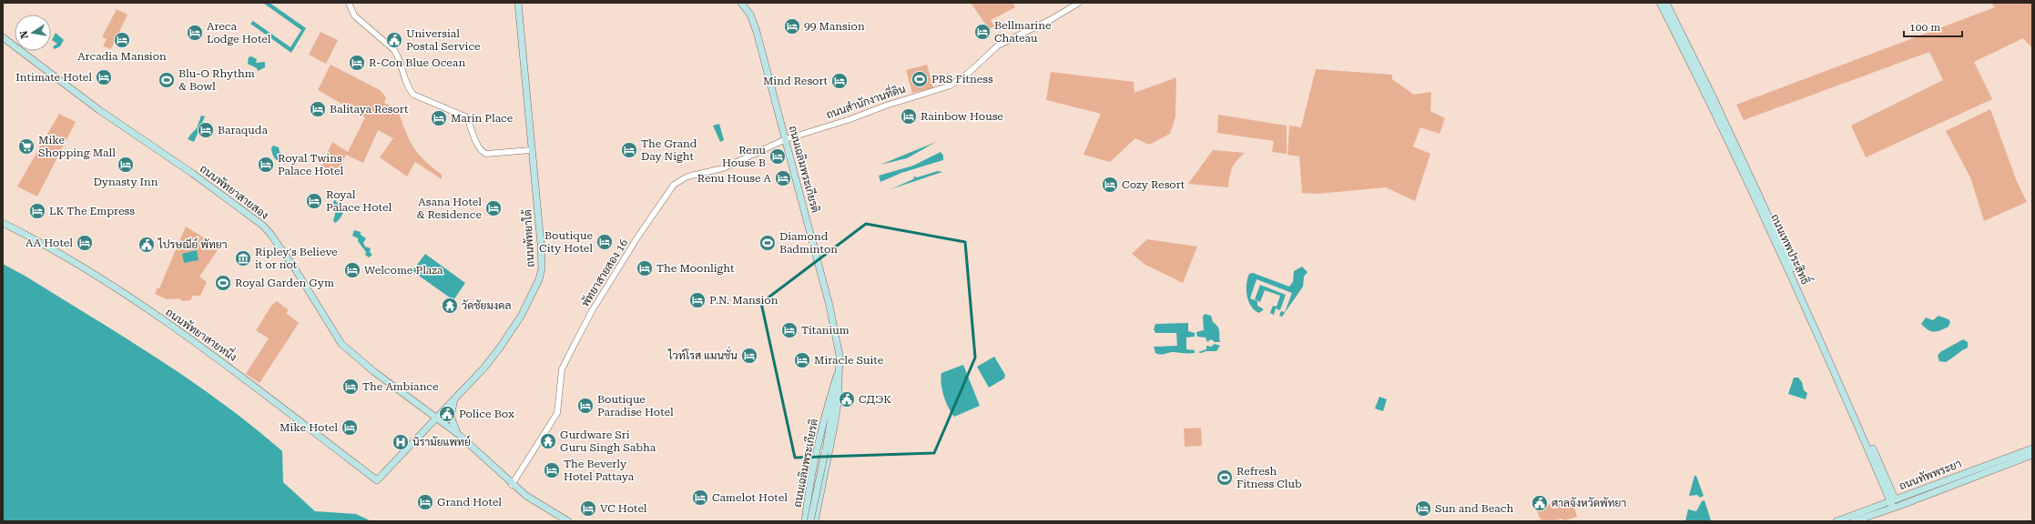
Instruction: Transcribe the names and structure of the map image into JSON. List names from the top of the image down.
{
  "streets": {
    "main road": [
      "ถนนเฉลิมพระเกียรติ",
      "ถนนพัทยาสายสอง",
      "ถนนพัทยาใต้",
      "ถนนเทพประสิทธิ์",
      "ถนนพัทยาสายหนึ่ง",
      "ถนนทัพพระยา"
    ],
    "street": ["ถนนสำนักงานที่ดิน", "พัทยาสายสอง 16"]
  },
  "crossings": [
    ["ถนนสำนักงานที่ดิน", "ถนนเฉลิมพระเกียรติ"],
    ["ถนนสำนักงานที่ดิน", "พัทยาสายสอง 16"],
    ["ถนนเฉลิมพระเกียรติ", "พัทยาสายสอง 16"],
    ["ถนนพัทยาสายสอง", "ถนนพัทยาใต้"],
    ["ถนนพัทยาสายสอง", "พัทยาสายสอง 16"],
    ["ถนนพัทยาใต้", "ถนนพัทยาสายหนึ่ง"],
    ["ถนนเทพประสิทธิ์", "ถนนทัพพระยา"]
  ],
  "places": {
    "hotel": [
      "99 Mansion",
      "Bellmarine Chateau",
      "Areca Lodge Hotel",
      "Arcadia Mansion",
      "R-Con Blue Ocean",
      "Intimate Hotel",
      "Mind Resort",
      "Balitaya Resort",
      "Rainbow House",
      "Marin Place",
      "Baraquda",
      "The Grand Day Night",
      "Renu House B",
      "Dynasty Inn",
      "Royal Twins Palace Hotel",
      "Renu House A",
      "Cozy Resort",
      "Royal Palace Hotel",
      "Asana Hotel & Residence",
      "LK The Empress",
      "Boutique City Hotel",
      "AA Hotel",
      "The Moonlight",
      "Welcome Plaza",
      "P.N. Mansion",
      "Titanium",
      "ไวท์โรส แมนชั่น",
      "Miracle Suite",
      "The Ambiance",
      "Boutique Paradise Hotel",
      "Mike Hotel",
      "The Beverly Hotel Pattaya",
      "Camelot Hotel",
      "Grand Hotel",
      "VC Hotel",
      "Sun and Beach"
    ],
    "public building": [
      "Universial Postal Service",
      "ไปรษณีย์ พัทยา",
      "СДЭК",
      "Police Box",
      "ศาลจังหวัดพัทยา"
    ],
    "sports": [
      "PRS Fitness",
      "Blu-O Rhythm & Bowl",
      "Diamond Badminton",
      "Royal Garden Gym",
      "Refresh Fitness Club"
    ],
    "supermarket": ["Mike Shopping Mall"],
    "museum": ["Ripley's Believe it or not"],
    "temple": ["วัดชัยมงคล", "Gurdware Sri Guru Singh Sabha"],
    "hospital": ["นิรามัยแพทย์"]
  },
  "scale_bar": "100 m",
  "north": "left"
}
